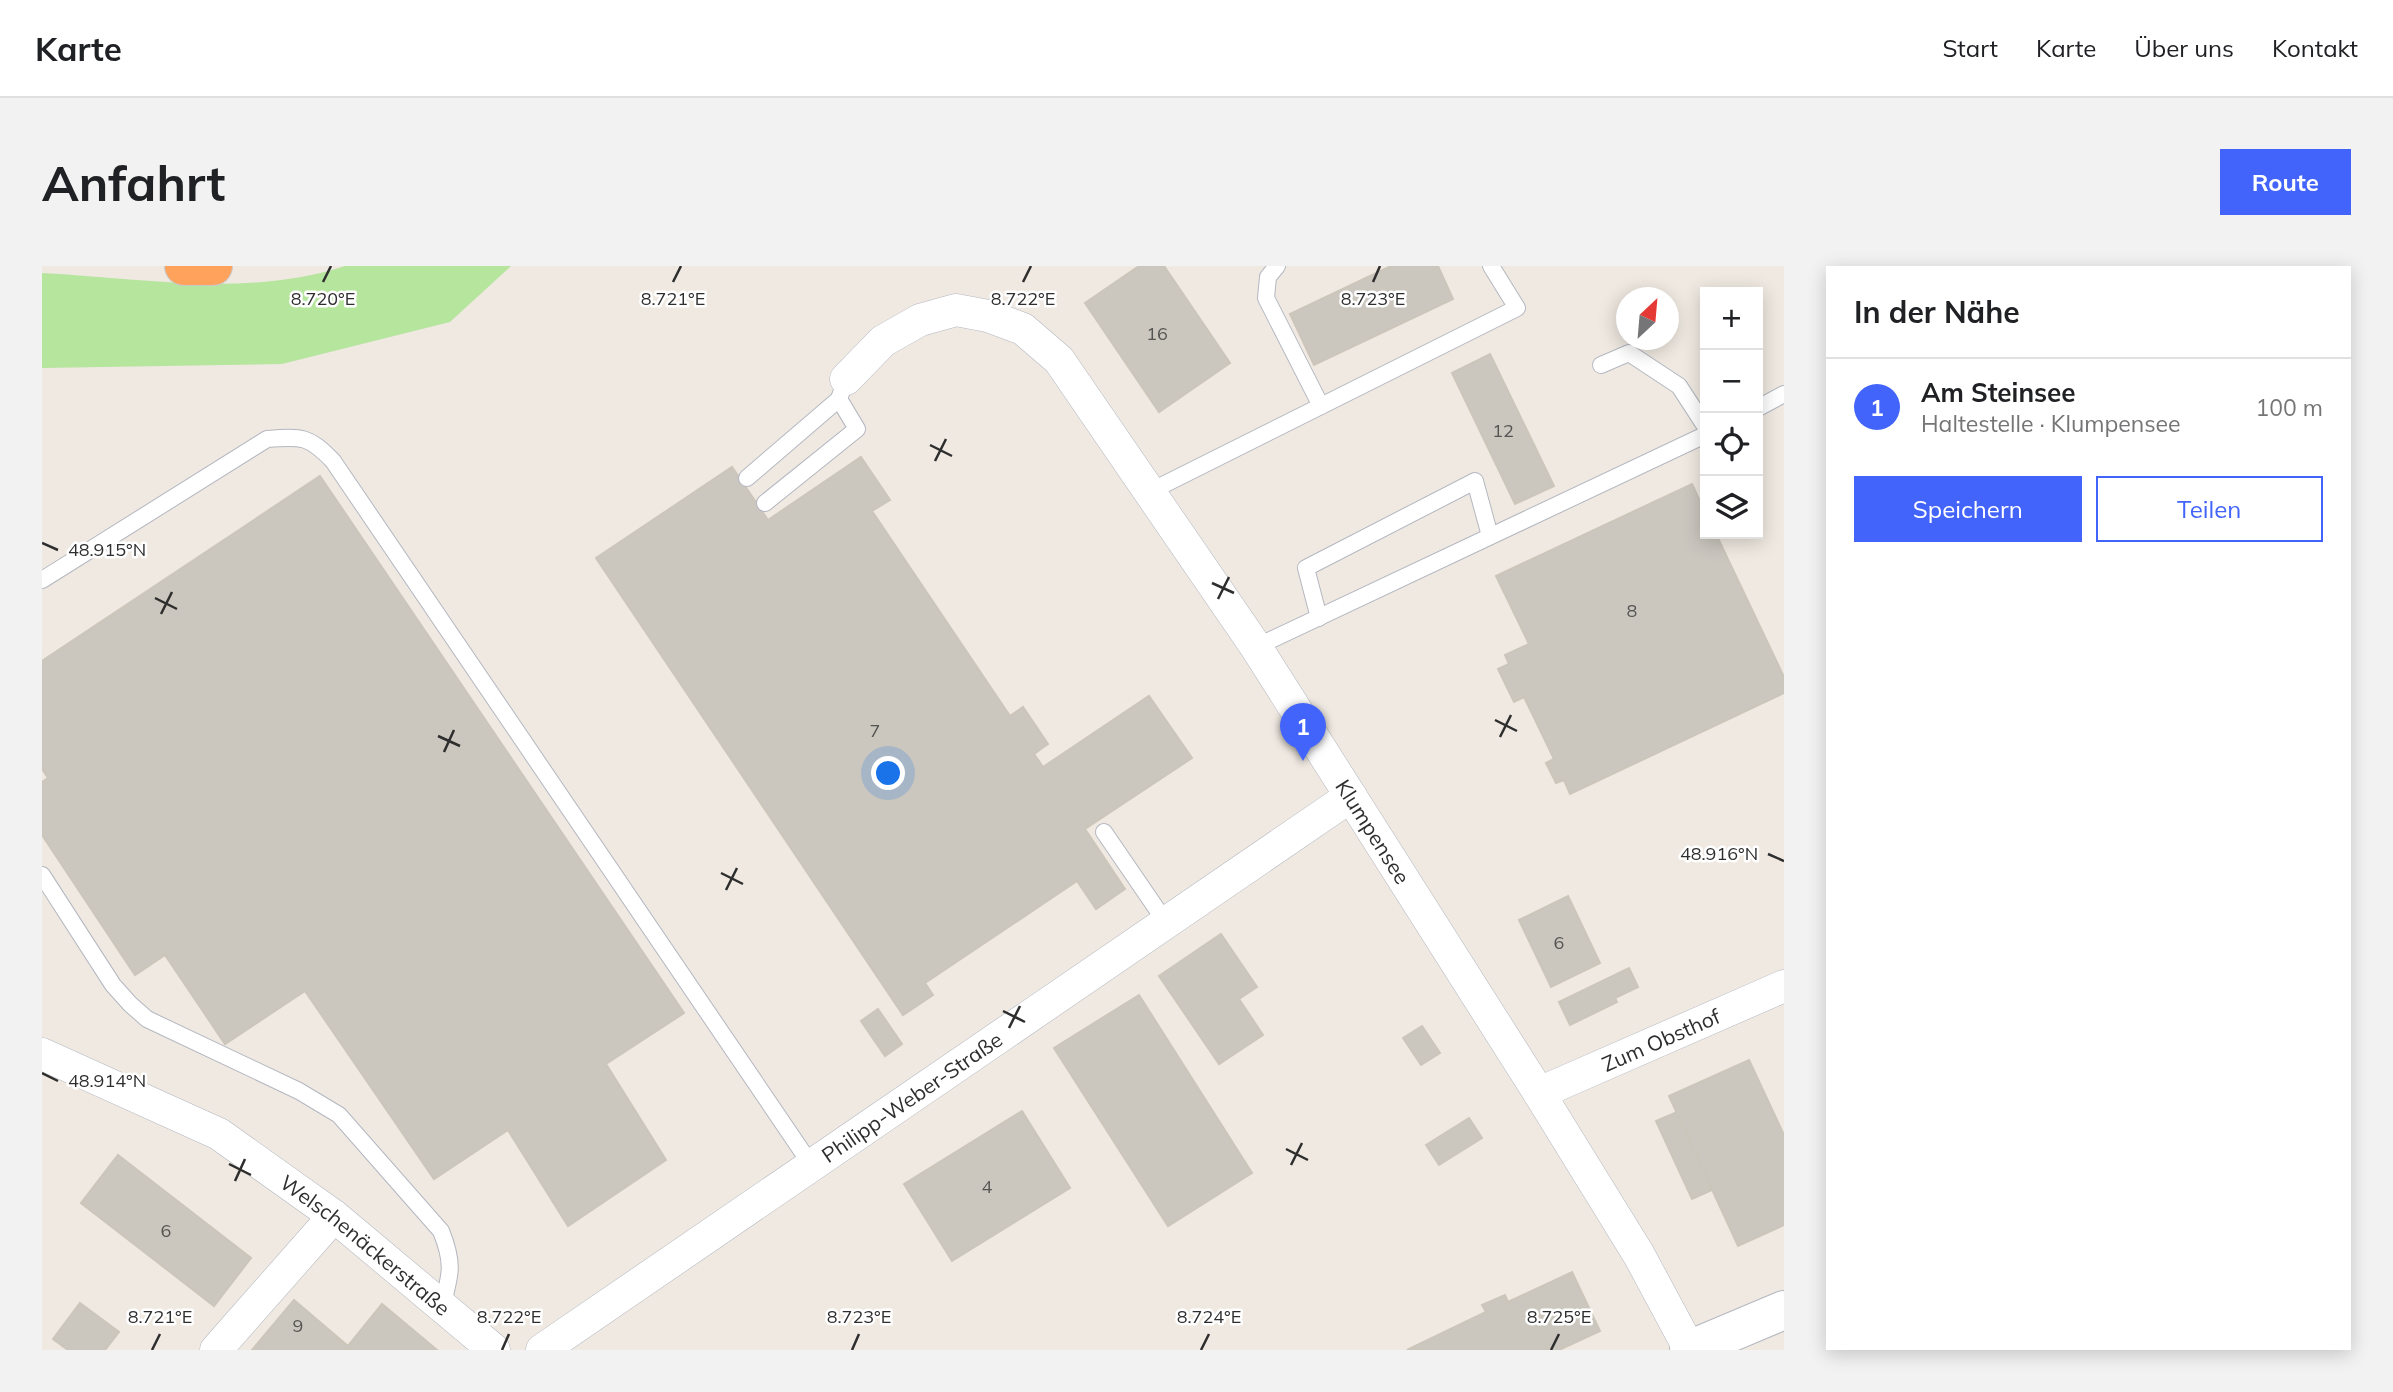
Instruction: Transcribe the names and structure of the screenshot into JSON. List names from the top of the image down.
{
  "streets": {
    "street": [
      "Klumpensee",
      "Zum Obsthof",
      "Philipp-Weber-Straße",
      "Welschenäckerstraße"
    ]
  },
  "crossings": [
    ["Klumpensee", "Zum Obsthof"],
    ["Klumpensee", "Philipp-Weber-Straße"]
  ],
  "house_numbers": [
    "16",
    "12",
    "8",
    "7",
    "6",
    "4",
    "6",
    "9"
  ],
  "north": "top right",
  "page": {
    "header": "Karte",
    "nav": [
      "Start",
      "Karte",
      "Über uns",
      "Kontakt"
    ],
    "buttons": [
      "Route",
      ["Speichern", "Teilen"]
    ],
    "title": "Anfahrt",
    "heading": "In der Nähe",
    "map_buttons": ["+", "−"],
    "list": [
      {
        "mark": "1",
        "name": "Am Steinsee",
        "note": "Haltestelle · Klumpensee",
        "value": "100 m"
      }
    ],
    "pins": "1"
  },
  "coordinates": [
    "8.720°E",
    "8.721°E",
    "8.722°E",
    "8.723°E",
    "48.915°N",
    "48.916°N",
    "48.914°N",
    "8.724°E",
    "8.725°E"
  ]
}
